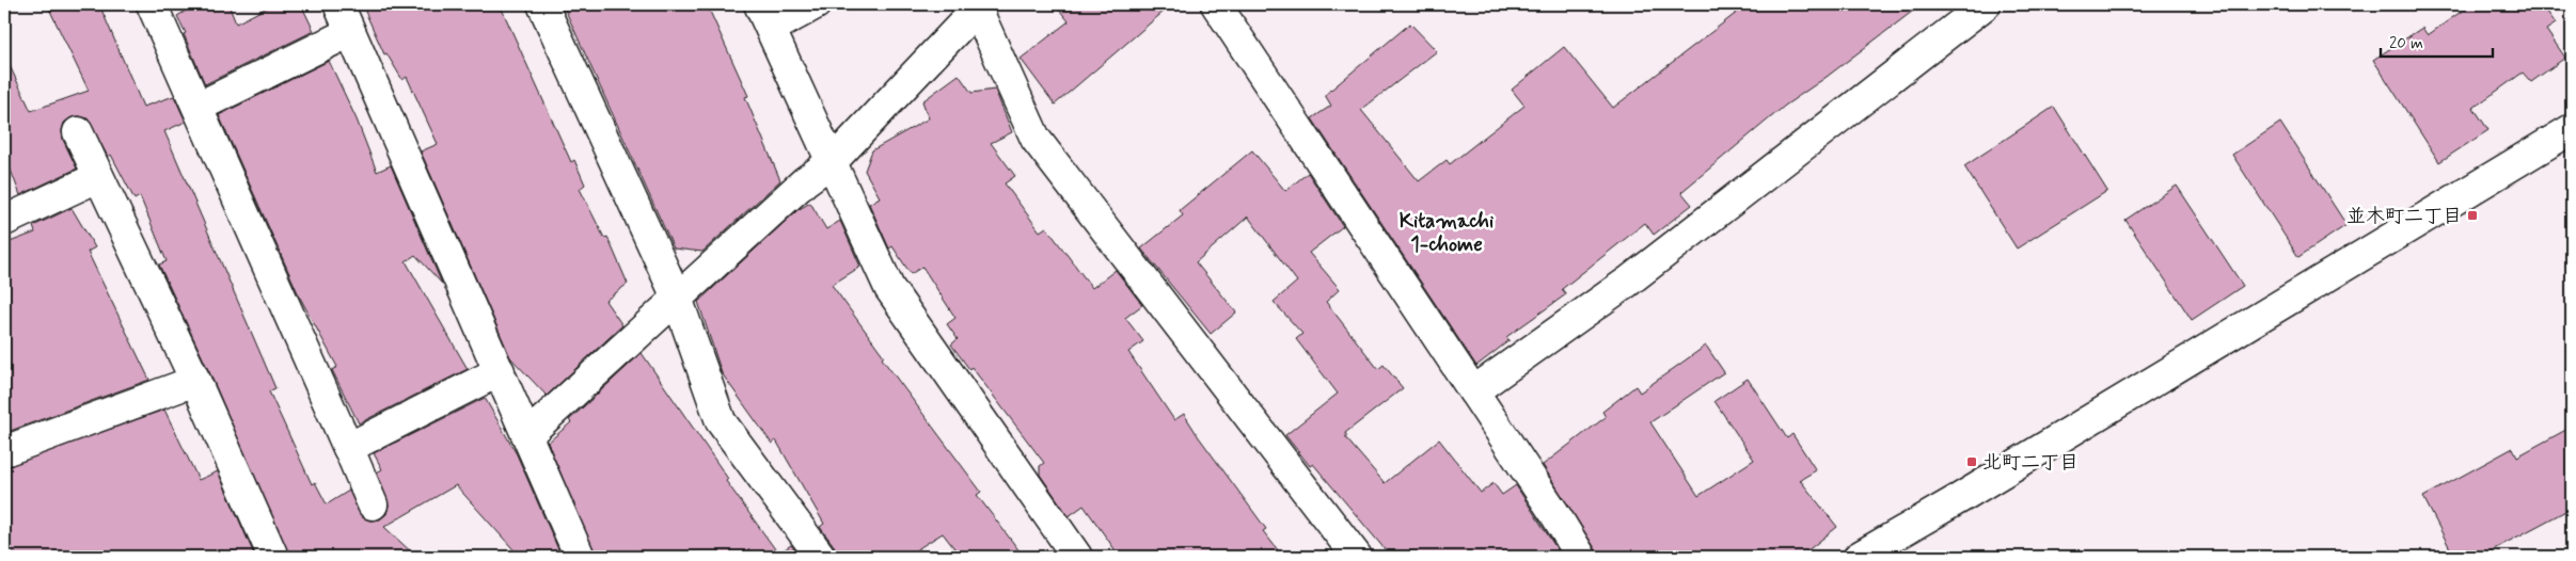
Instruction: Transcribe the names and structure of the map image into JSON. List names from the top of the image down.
{
  "districts": ["Kitamachi 1-chome"],
  "places": {
    "transit": ["並木町二丁目", "北町二丁目"]
  },
  "scale_bar": "20 m"
}
